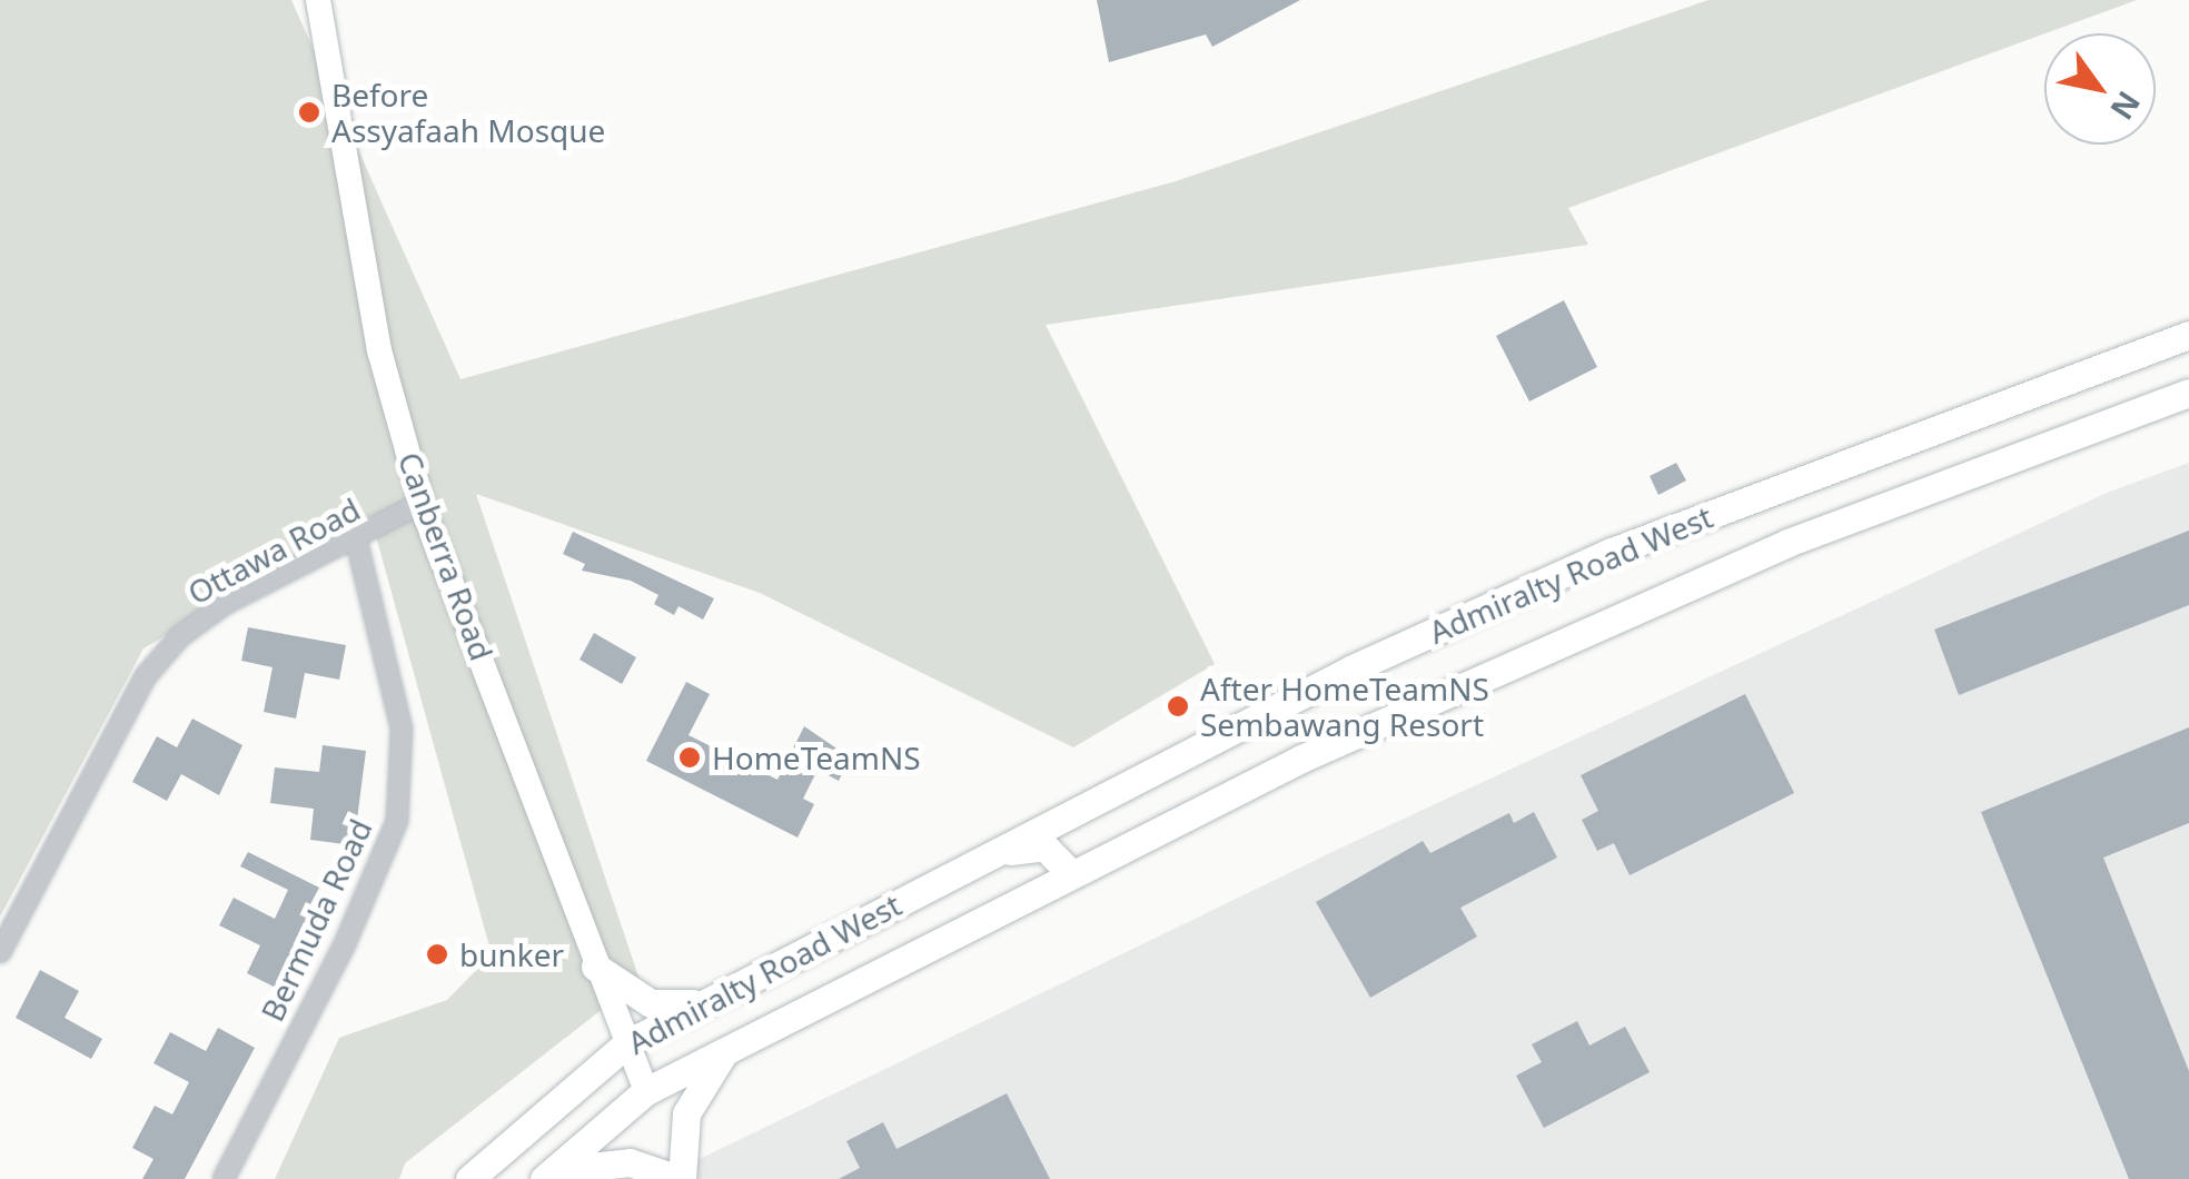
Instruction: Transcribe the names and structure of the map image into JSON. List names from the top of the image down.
{
  "streets": {
    "main road": ["Canberra Road", "Admiralty Road West"],
    "street": ["Ottawa Road", "Bermuda Road"]
  },
  "crossings": [
    ["Ottawa Road", "Canberra Road"],
    ["Ottawa Road", "Bermuda Road"],
    ["Canberra Road", "Admiralty Road West"]
  ],
  "places": [
    "Before Assyafaah Mosque",
    "After HomeTeamNS Sembawang Resort",
    "HomeTeamNS",
    "bunker"
  ],
  "north": "bottom right"
}
